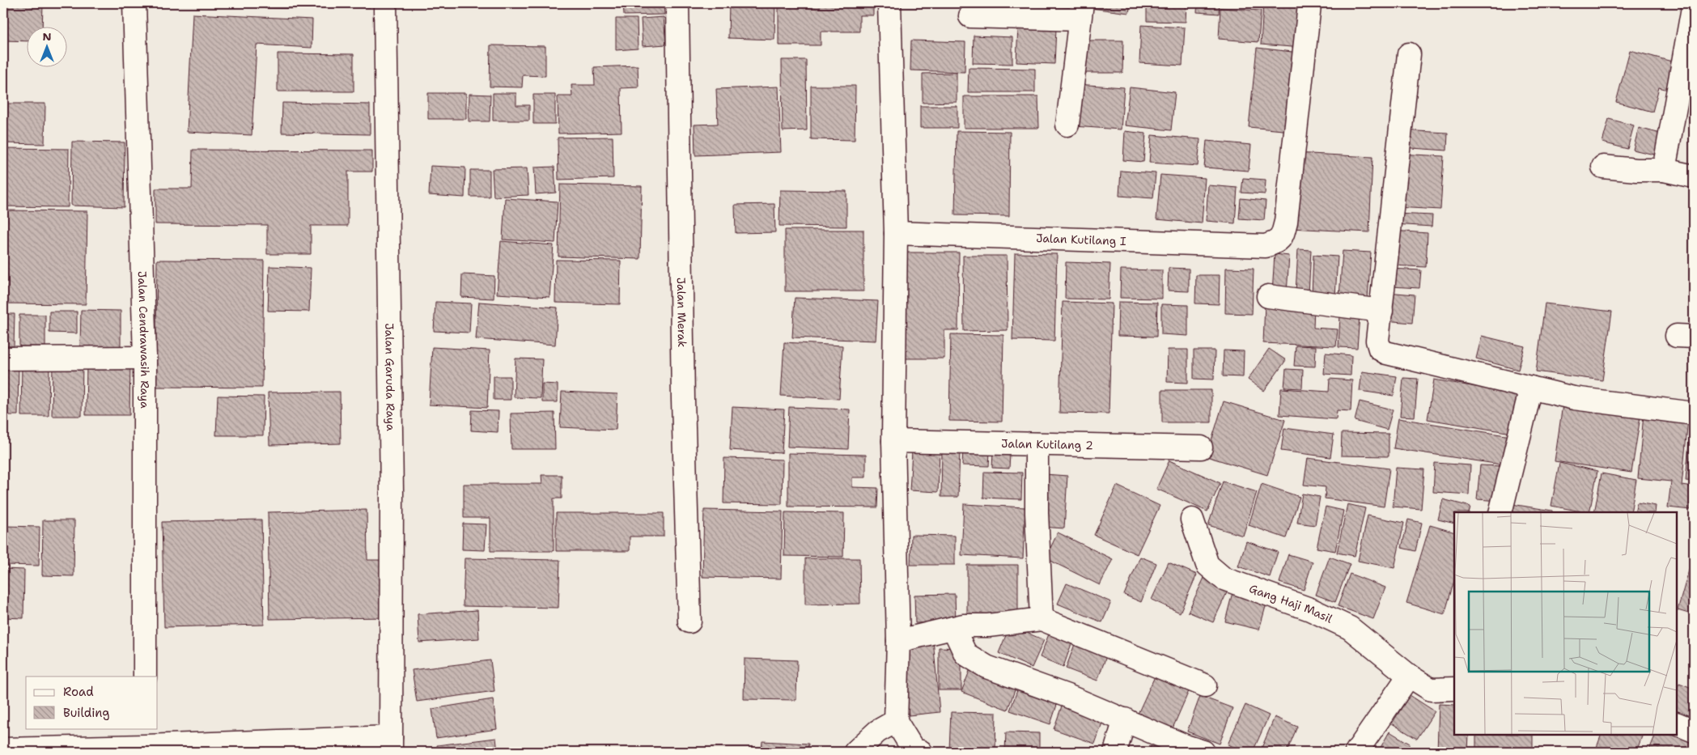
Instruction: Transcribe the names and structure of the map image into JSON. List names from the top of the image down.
{
  "streets": {
    "street": [
      "Jalan Kutilang I",
      "Jalan Merak",
      "Jalan Cendrawasih Raya",
      "Jalan Garuda Raya",
      "Jalan Kutilang 2",
      "Gang Haji Masil"
    ]
  },
  "legend": ["Road", "Building"],
  "north": "top"
}
